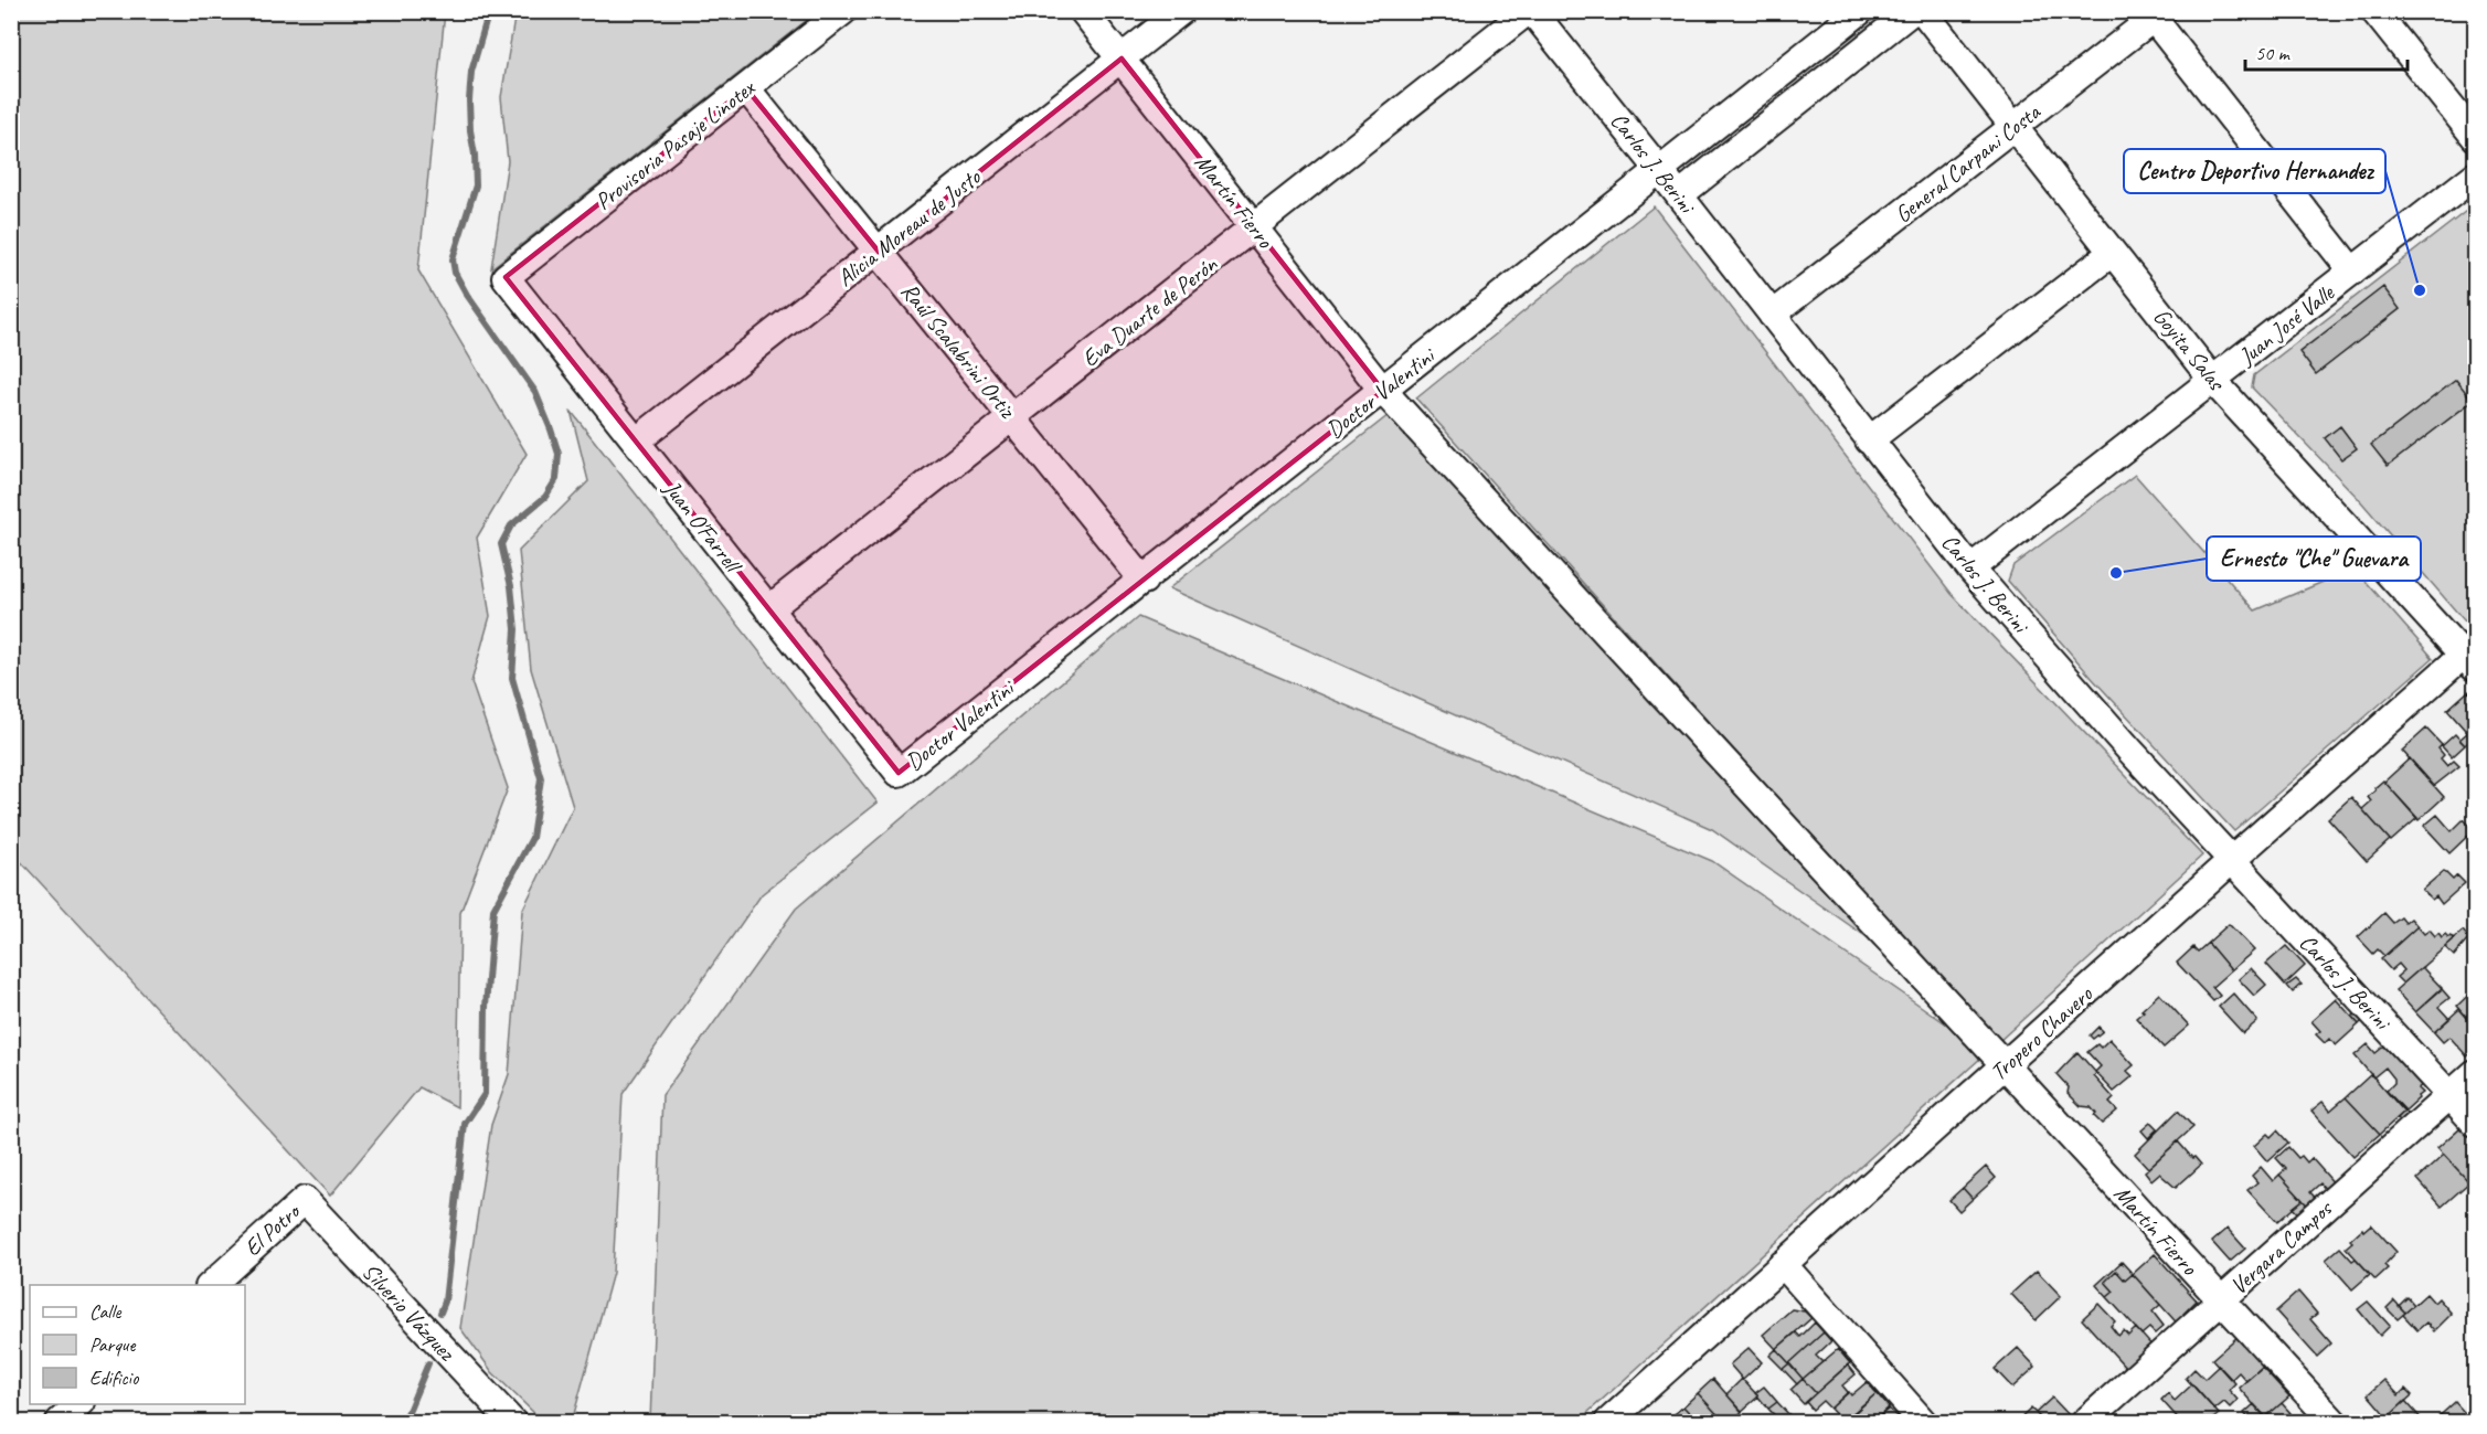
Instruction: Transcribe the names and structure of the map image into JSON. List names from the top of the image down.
{
  "streets": {
    "street": [
      "Provisoria Pasaje Linotex",
      "Carlos J. Berini",
      "General Carpani Costa",
      "Martín Fierro",
      "Alicia Moreau de Justo",
      "Eva Duarte de Perón",
      "Juan José Valle",
      "Goyita Salas",
      "Raúl Scalabrini Ortiz",
      "Doctor Valentini",
      "Juan O'Farrell",
      "Tropero Chavero",
      "El Potro",
      "Vergara Campos",
      "Silverio Vázquez"
    ]
  },
  "crossings": [
    ["Provisoria Pasaje Linotex", "Raúl Scalabrini Ortiz"],
    ["Provisoria Pasaje Linotex", "Juan O'Farrell"],
    ["Carlos J. Berini", "General Carpani Costa"],
    ["Carlos J. Berini", "Eva Duarte de Perón"],
    ["Carlos J. Berini", "Juan José Valle"],
    ["Carlos J. Berini", "Doctor Valentini"],
    ["Carlos J. Berini", "Tropero Chavero"],
    ["Carlos J. Berini", "Vergara Campos"],
    ["General Carpani Costa", "Goyita Salas"],
    ["Martín Fierro", "Alicia Moreau de Justo"],
    ["Martín Fierro", "Eva Duarte de Perón"],
    ["Martín Fierro", "Doctor Valentini"],
    ["Martín Fierro", "Tropero Chavero"],
    ["Martín Fierro", "Vergara Campos"],
    ["Alicia Moreau de Justo", "Raúl Scalabrini Ortiz"],
    ["Alicia Moreau de Justo", "Juan O'Farrell"],
    ["Eva Duarte de Perón", "Raúl Scalabrini Ortiz"],
    ["Eva Duarte de Perón", "Juan O'Farrell"],
    ["Juan José Valle", "Goyita Salas"],
    ["Goyita Salas", "Tropero Chavero"],
    ["Raúl Scalabrini Ortiz", "Doctor Valentini"],
    ["Doctor Valentini", "Juan O'Farrell"],
    ["El Potro", "Silverio Vázquez"]
  ],
  "places": ["Centro Deportivo Hernandez", "Ernesto \"Che\" Guevara"],
  "legend": ["Calle", "Parque", "Edificio"],
  "scale_bar": "50 m"
}
